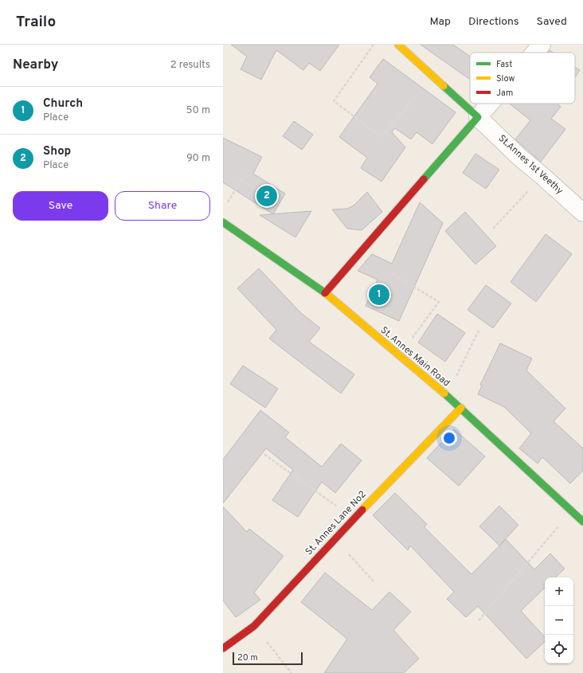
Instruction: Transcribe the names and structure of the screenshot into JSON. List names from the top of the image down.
{
  "streets": {
    "street": ["St.Annes 1st Veethy", "St. Annes Main Road", "St. Annes Lane No2"]
  },
  "crossings": [
    ["St. Annes Main Road", "St. Annes Lane No2"]
  ],
  "legend": ["Fast", "Slow", "Jam"],
  "scale_bar": "20 m",
  "page": {
    "header": "Trailo",
    "nav": ["Map", "Directions", "Saved"],
    "heading": ["Nearby", "2 results"],
    "list": [
      {
        "mark": "1",
        "name": "Church",
        "note": "Place",
        "value": "50 m"
      },
      {
        "mark": "2",
        "name": "Shop",
        "note": "Place",
        "value": "90 m"
      }
    ],
    "buttons": ["Save", "Share"],
    "pins": ["2", "1"],
    "map_buttons": ["+", "−"],
    "scale": "20 m"
  }
}
